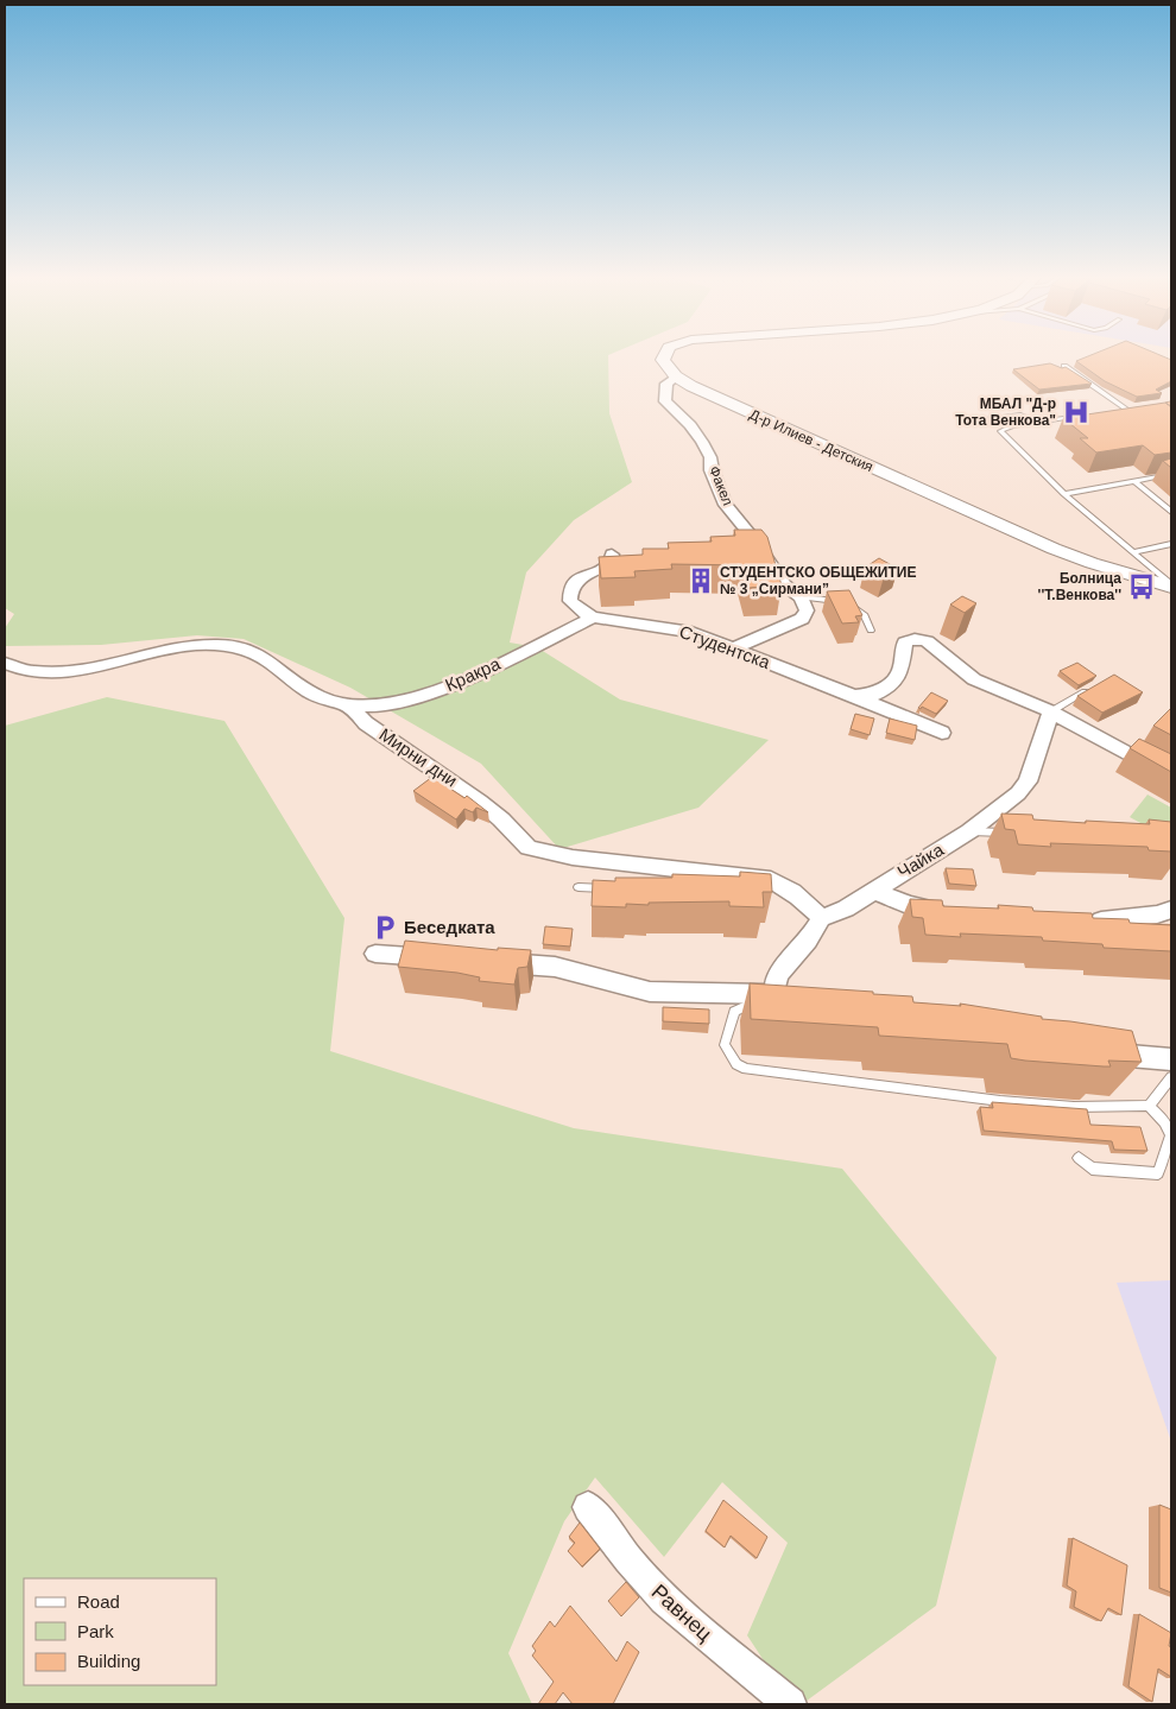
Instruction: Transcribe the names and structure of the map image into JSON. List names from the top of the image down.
{
  "streets": {
    "street": [
      "Д-р Илиев - Детския",
      "Факел",
      "Студентска",
      "Кракра",
      "Мирни дни",
      "Чайка",
      "Равнец"
    ]
  },
  "crossings": [
    ["Д-р Илиев - Детския", "Факел"],
    ["Студентска", "Кракра"],
    ["Кракра", "Мирни дни"],
    ["Мирни дни", "Чайка"]
  ],
  "places": {
    "hospital": ["МБАЛ \"Д-р Тота Венкова\""],
    "building": ["СТУДЕНТСКО ОБЩЕЖИТИЕ № 3 „Сирмани”"],
    "bus stop": ["Болница ''Т.Венкова''"],
    "parking": ["Беседката"]
  },
  "legend": ["Road", "Park", "Building"]
}
